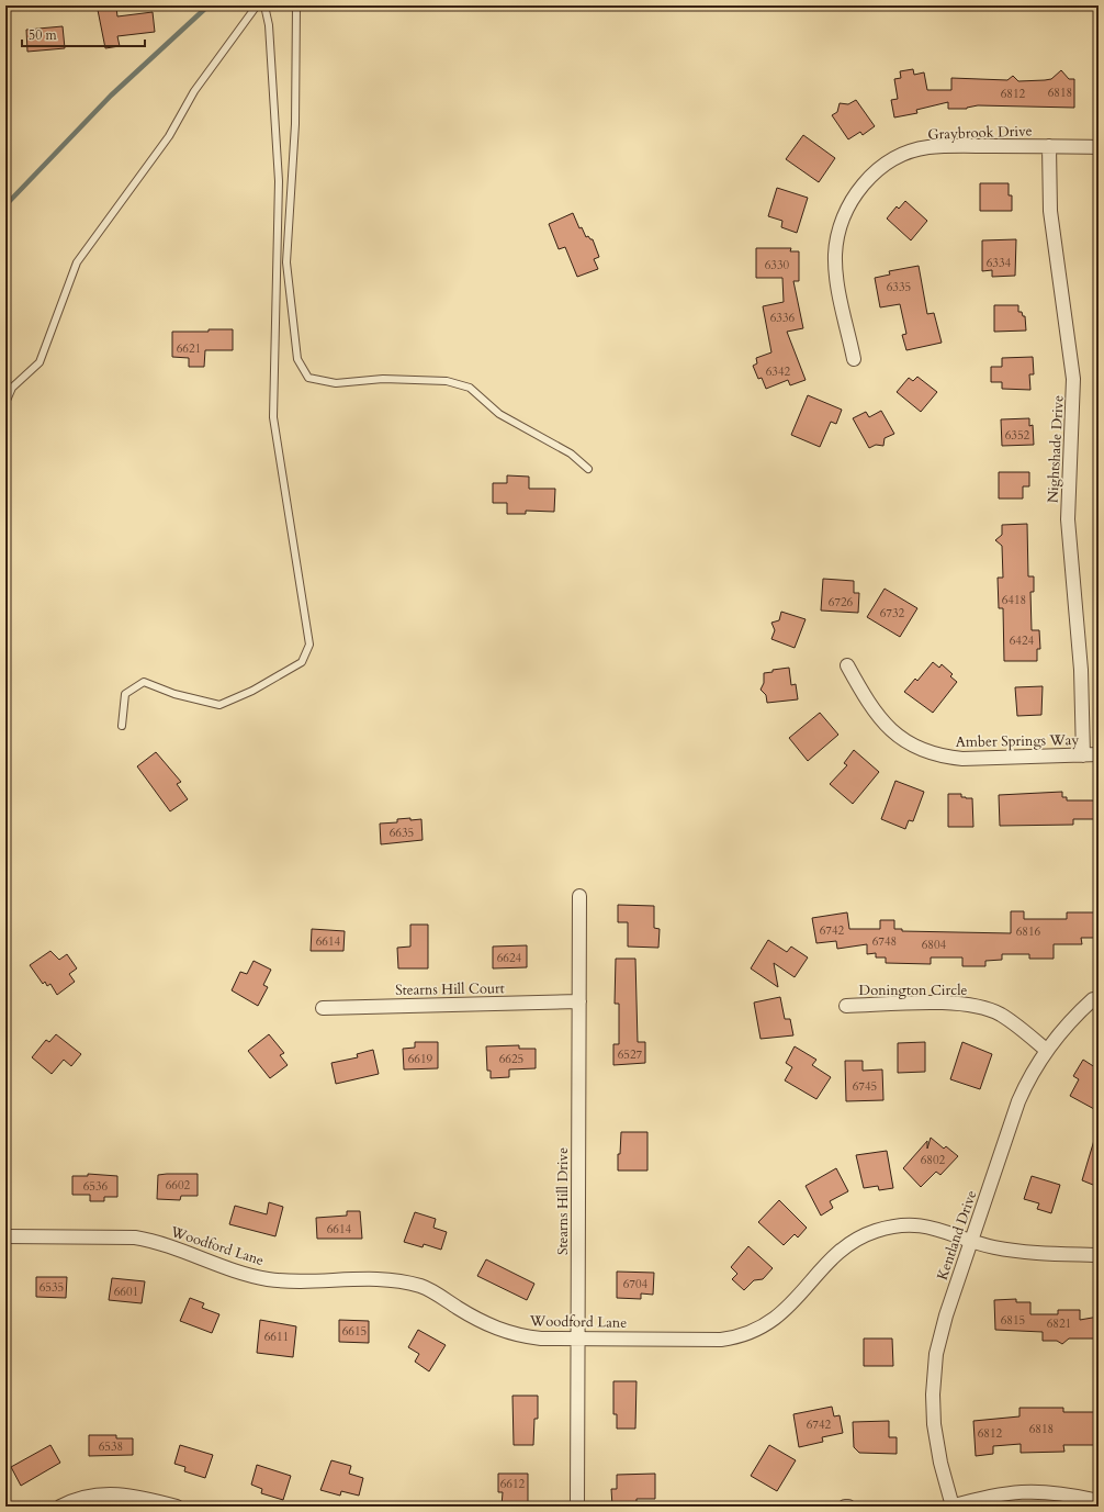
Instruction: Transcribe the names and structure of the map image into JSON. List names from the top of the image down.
{
  "streets": {
    "street": [
      "Graybrook Drive",
      "Nightshade Drive",
      "Amber Springs Way",
      "Stearns Hill Court",
      "Donington Circle",
      "Stearns Hill Drive",
      "Kentland Drive",
      "Woodford Lane"
    ]
  },
  "crossings": [
    ["Graybrook Drive", "Nightshade Drive"],
    ["Nightshade Drive", "Amber Springs Way"],
    ["Stearns Hill Court", "Stearns Hill Drive"],
    ["Donington Circle", "Kentland Drive"],
    ["Stearns Hill Drive", "Woodford Lane"],
    ["Kentland Drive", "Woodford Lane"]
  ],
  "house_numbers": [
    "6818",
    "6812",
    "6334",
    "6330",
    "6335",
    "6336",
    "6621",
    "6342",
    "6352",
    "6418",
    "6726",
    "6732",
    "6424",
    "6635",
    "6742",
    "6816",
    "6614",
    "6748",
    "6804",
    "6624",
    "6527",
    "6619",
    "6625",
    "6745",
    "6802",
    "6602",
    "6536",
    "6614",
    "6704",
    "6535",
    "6601",
    "6815",
    "6821",
    "6615",
    "6611",
    "6742",
    "6818",
    "6812",
    "6538",
    "6612"
  ],
  "scale_bar": "50 m"
}
